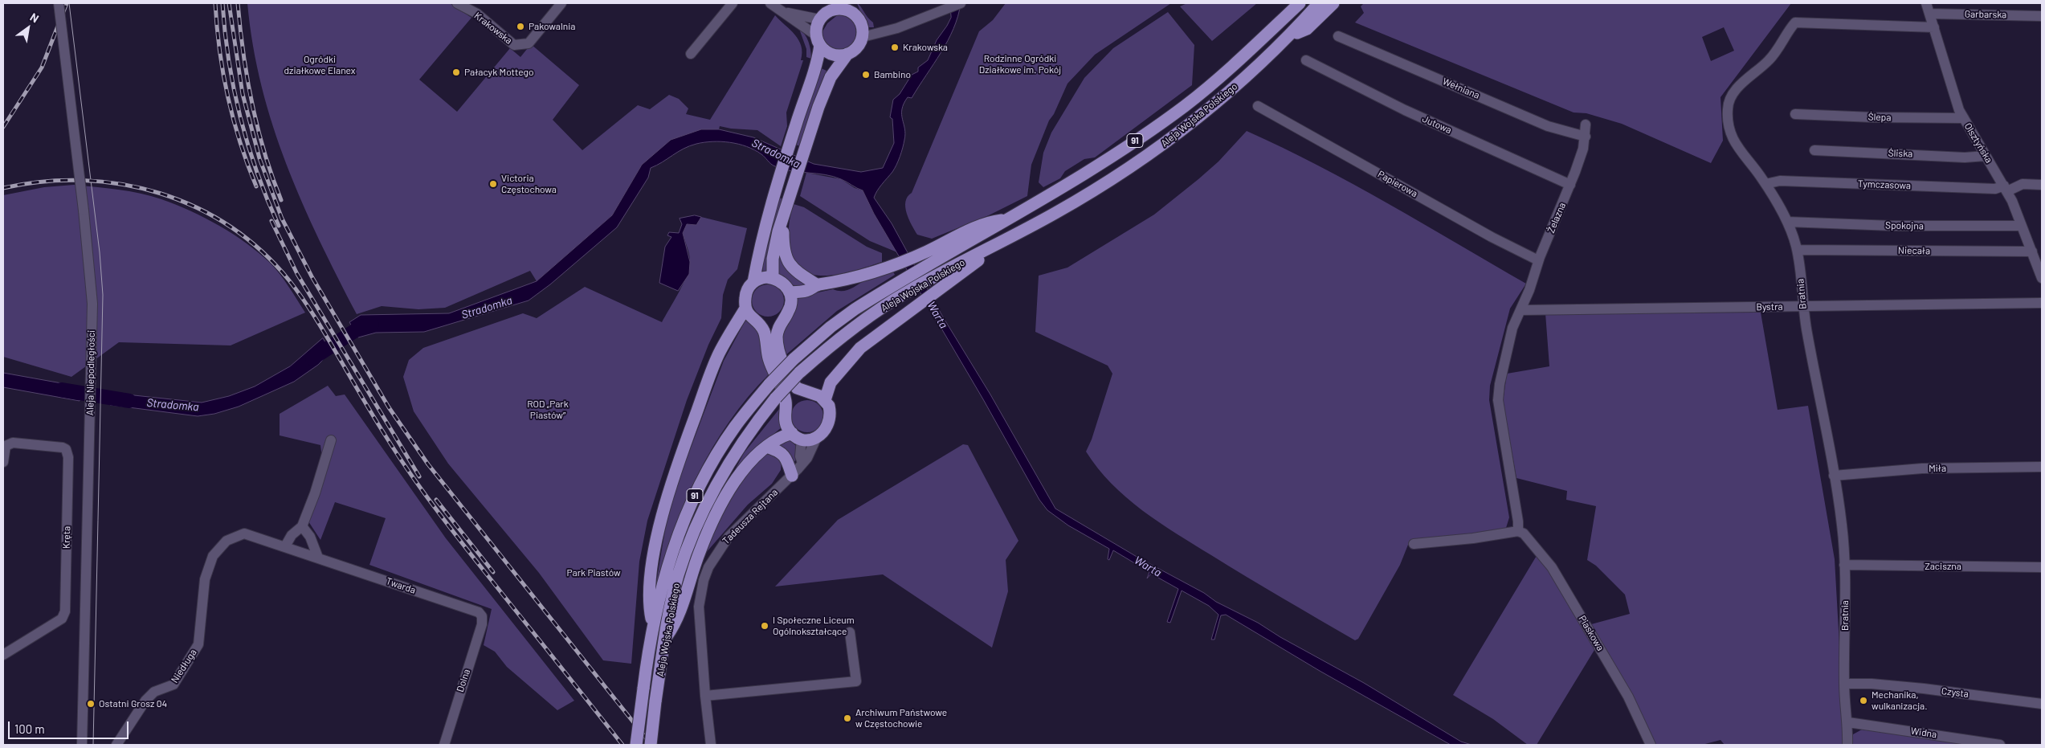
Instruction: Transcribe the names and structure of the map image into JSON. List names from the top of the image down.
{
  "streets": {
    "main road": ["Aleja Wojska Polskiego", "91"],
    "street": [
      "Garbarska",
      "Krakowska",
      "Wełniana",
      "Ślepa",
      "Jutowa",
      "Olsztyńska",
      "Śliska",
      "Papierowa",
      "Tymczasowa",
      "Żelazna",
      "Spokojna",
      "Niecała",
      "Bratnia",
      "Bystra",
      "Aleja Niepodległości",
      "Miła",
      "Tadeusza Rejtana",
      "Kręta",
      "Zaciszna",
      "Twarda",
      "Piaskowa",
      "Niedługa",
      "Dolna",
      "Czysta",
      "Widna"
    ]
  },
  "crossings": [
    ["Garbarska", "Olsztyńska"],
    ["Wełniana", "Żelazna"],
    ["Ślepa", "Olsztyńska"],
    ["Jutowa", "Żelazna"],
    ["Olsztyńska", "Śliska"],
    ["Olsztyńska", "Tymczasowa"],
    ["Olsztyńska", "Spokojna"],
    ["Olsztyńska", "Niecała"],
    ["Olsztyńska", "Bratnia"],
    ["Papierowa", "Żelazna"],
    ["Tymczasowa", "Bratnia"],
    ["Żelazna", "Bystra"],
    ["Spokojna", "Bratnia"],
    ["Niecała", "Bratnia"],
    ["Bratnia", "Bystra"],
    ["Bratnia", "Miła"],
    ["Bratnia", "Zaciszna"],
    ["Bratnia", "Czysta"],
    ["Bratnia", "Widna"],
    ["Twarda", "Niedługa"],
    ["Twarda", "Dolna"]
  ],
  "water": ["Stradomka", "Warta"],
  "parks": [
    "Rodzinne Ogródki Działkowe im. Pokój",
    "Ogródki działkowe Elanex",
    "ROD „Park Piastów”",
    "Park Piastów"
  ],
  "places": [
    "Pakowalnia",
    "Krakowska",
    "Pałacyk Mottego",
    "Bambino",
    "Victoria Częstochowa",
    "I Społeczne Liceum Ogólnokształcące",
    "Mechanika, wulkanizacja.",
    "Ostatni Grosz 04",
    "Archiwum Państwowe w Częstochowie"
  ],
  "scale_bar": "100 m",
  "north": "top right"
}
